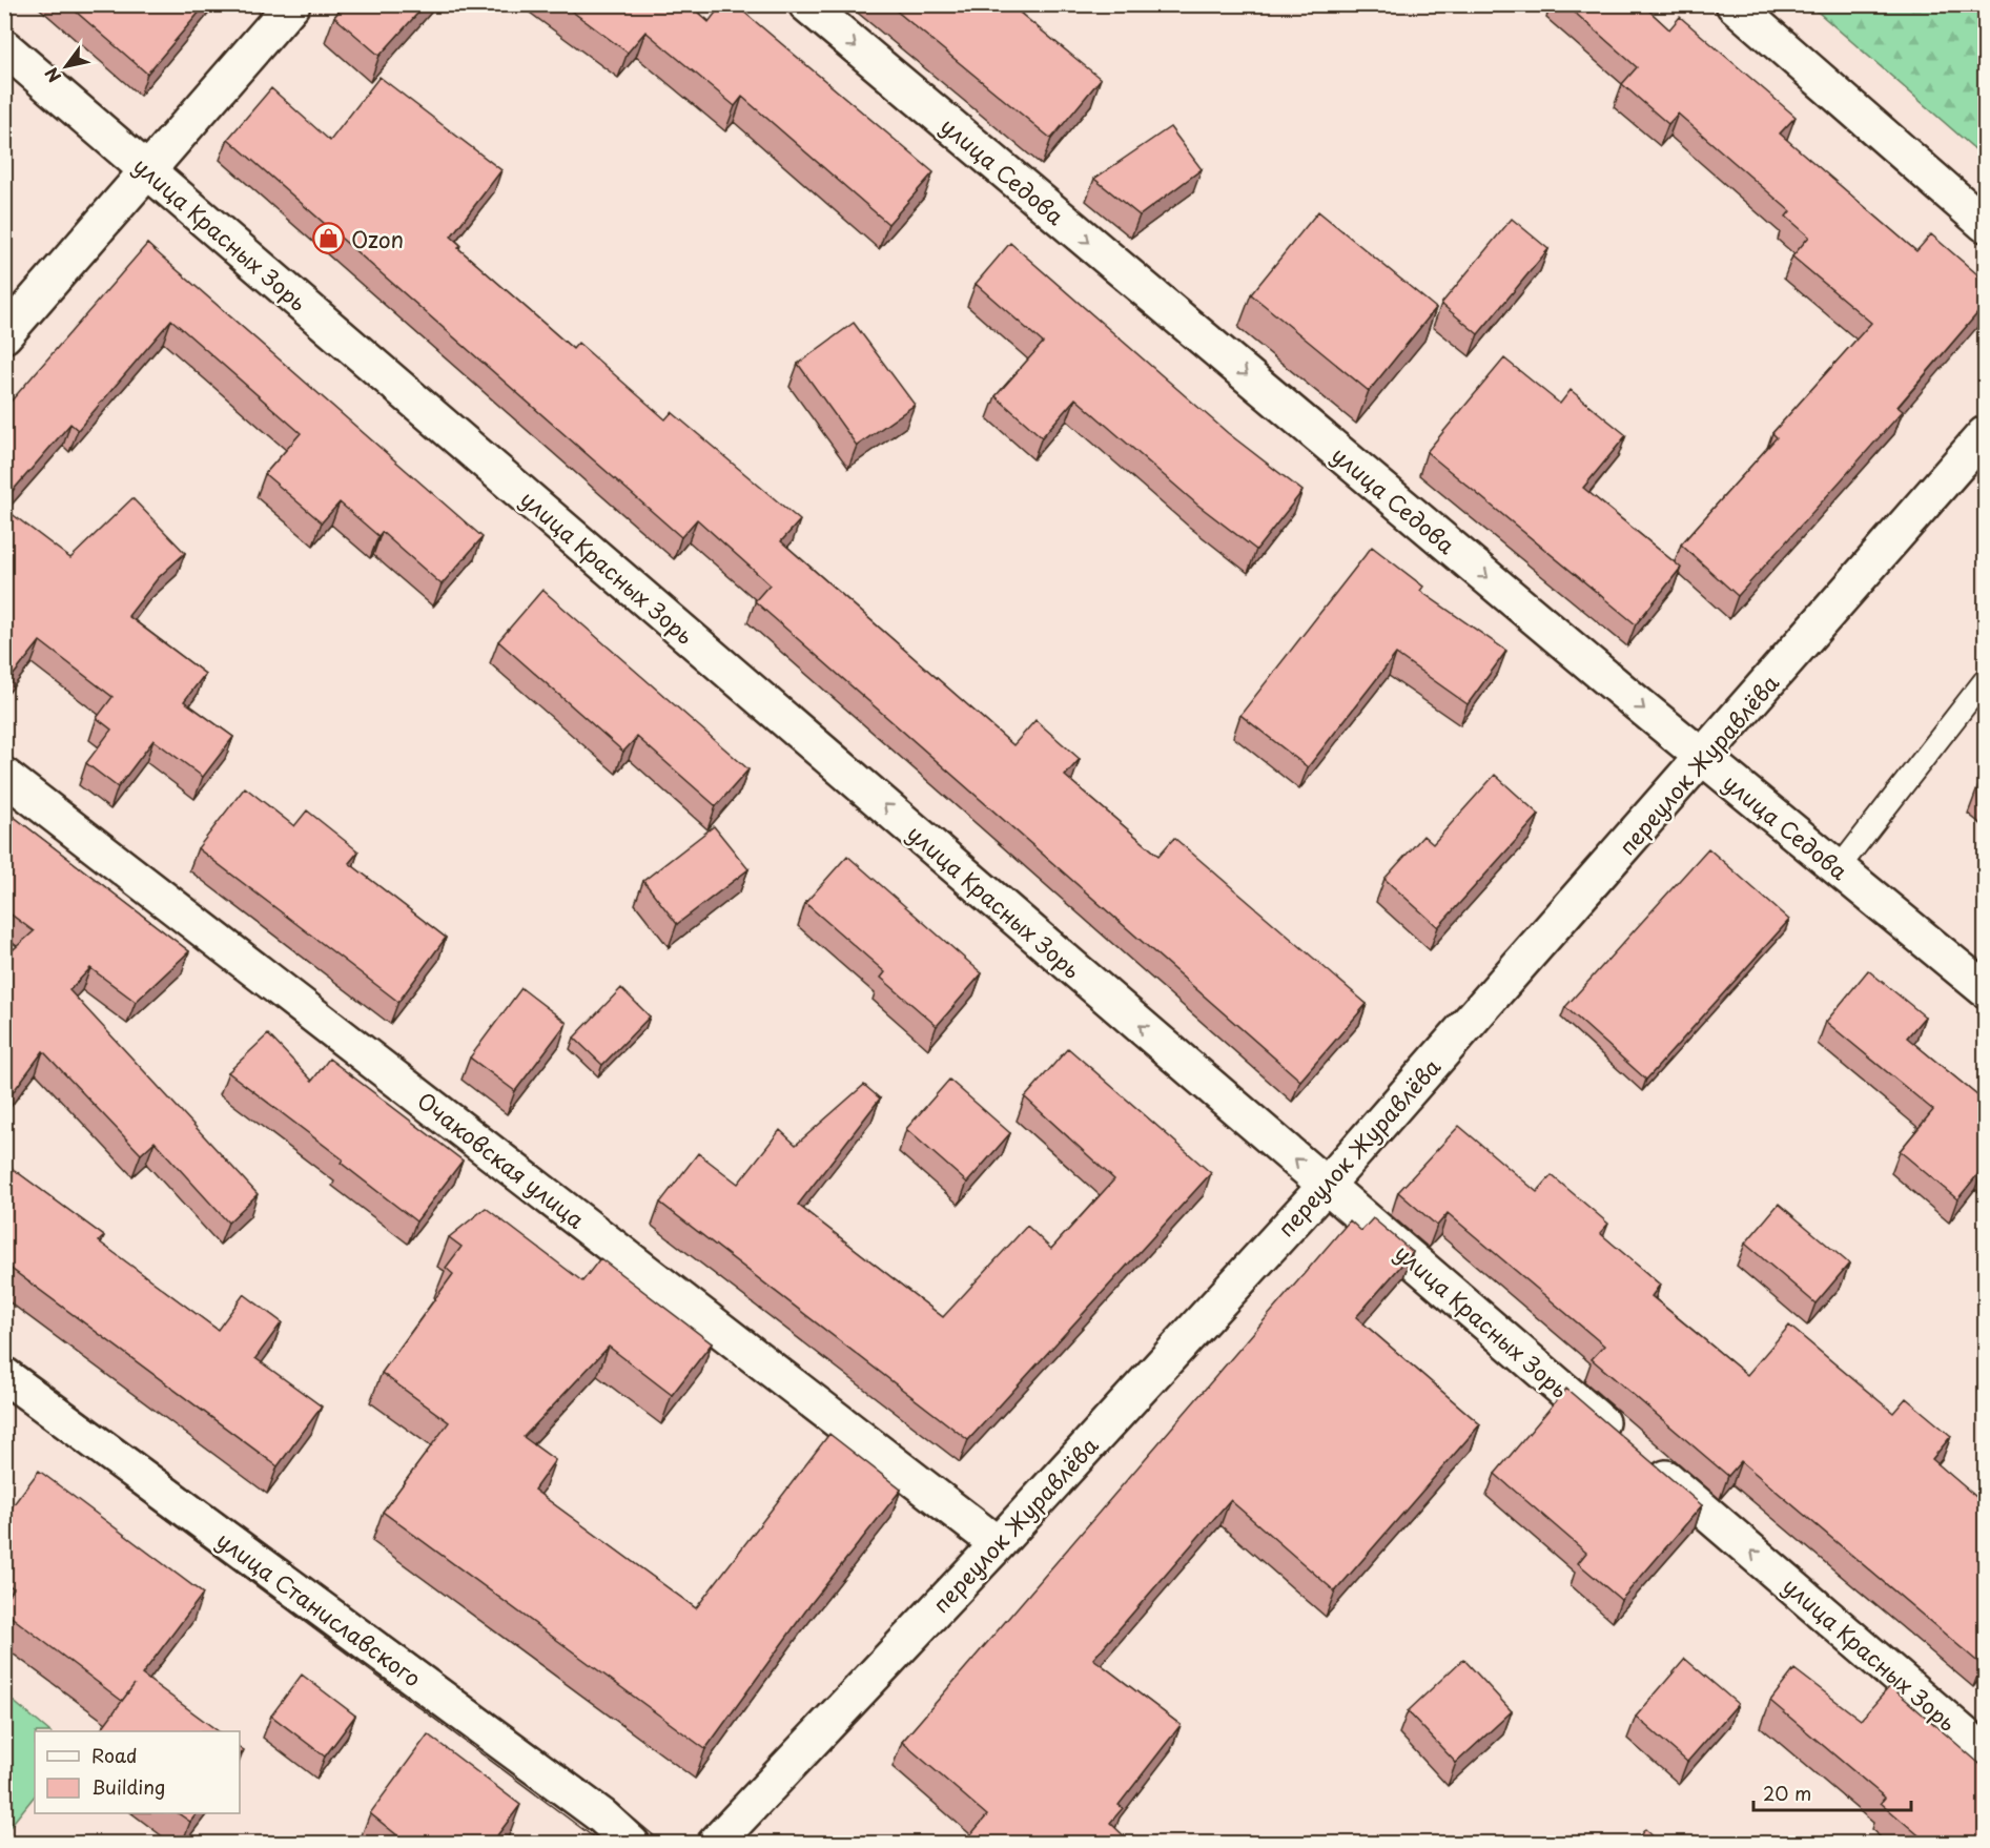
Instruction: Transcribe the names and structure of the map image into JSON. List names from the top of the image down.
{
  "streets": {
    "street": [
      "улица Седова",
      "улица Красных Зорь",
      "переулок Журавлёва",
      "Очаковская улица",
      "улица Станиславского"
    ]
  },
  "crossings": [
    ["улица Седова", "переулок Журавлёва"],
    ["улица Красных Зорь", "переулок Журавлёва"],
    ["переулок Журавлёва", "Очаковская улица"]
  ],
  "one_way": ["улица Седова", "улица Красных Зорь"],
  "places": {
    "shop": ["Ozon"]
  },
  "legend": ["Road", "Building"],
  "scale_bar": "20 m",
  "north": "bottom left"
}
